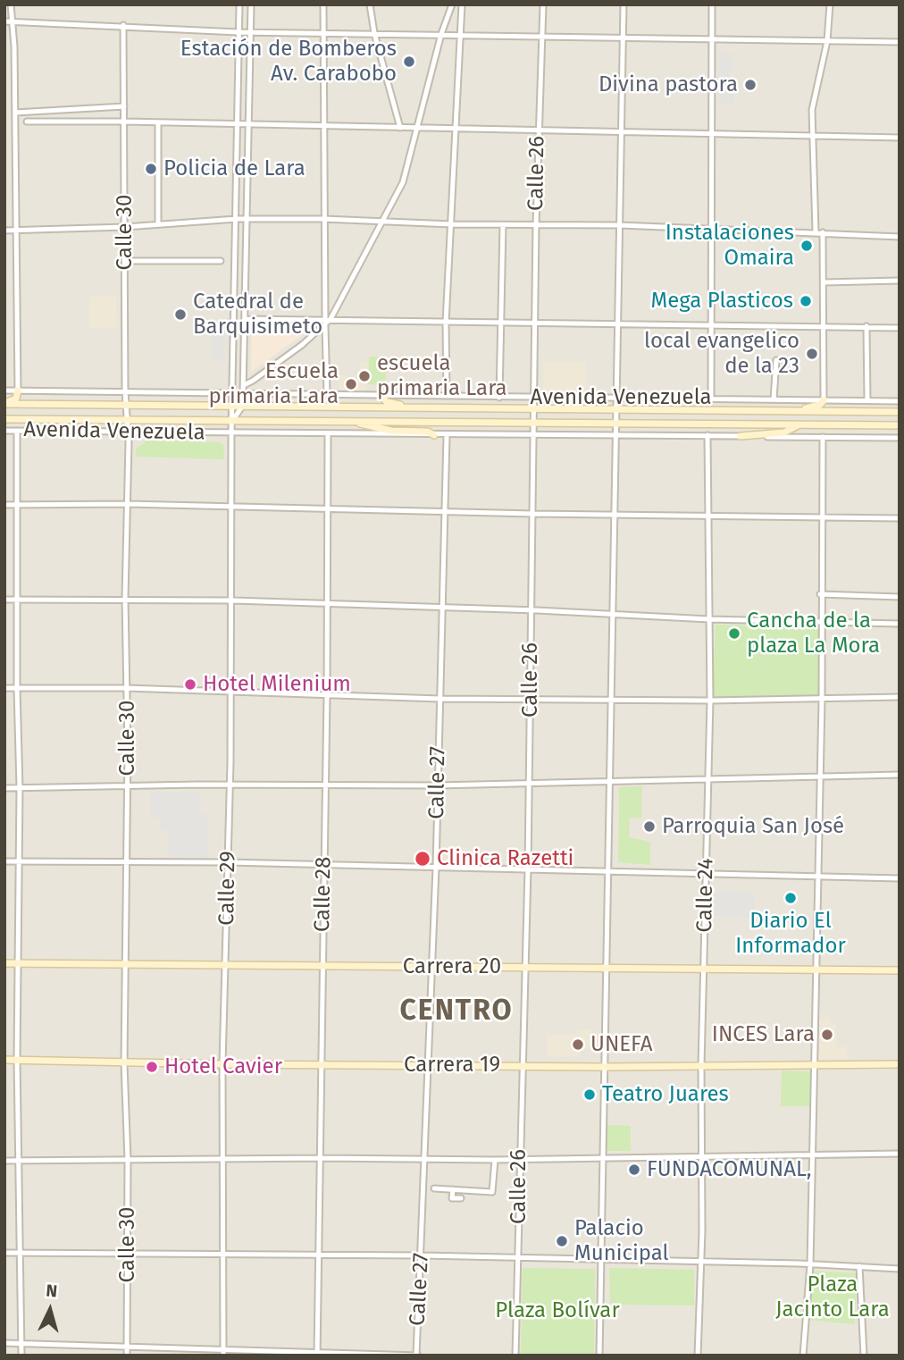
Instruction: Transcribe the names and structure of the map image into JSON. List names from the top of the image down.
{
  "streets": {
    "street": [
      "Calle 26",
      "Calle 30",
      "Avenida Venezuela",
      "Calle 27",
      "Calle 29",
      "Calle 28",
      "Calle 24",
      "Carrera 20",
      "Carrera 19"
    ]
  },
  "crossings": [
    ["Calle 26", "Avenida Venezuela"],
    ["Calle 26", "Carrera 20"],
    ["Calle 26", "Carrera 19"],
    ["Calle 30", "Avenida Venezuela"],
    ["Calle 30", "Carrera 20"],
    ["Calle 30", "Carrera 19"],
    ["Avenida Venezuela", "Calle 27"],
    ["Avenida Venezuela", "Calle 29"],
    ["Avenida Venezuela", "Calle 28"],
    ["Avenida Venezuela", "Calle 24"],
    ["Calle 27", "Carrera 20"],
    ["Calle 27", "Carrera 19"],
    ["Calle 29", "Carrera 20"],
    ["Calle 29", "Carrera 19"],
    ["Calle 28", "Carrera 20"],
    ["Calle 28", "Carrera 19"],
    ["Calle 24", "Carrera 20"],
    ["Calle 24", "Carrera 19"]
  ],
  "districts": ["CENTRO"],
  "parks": ["Plaza Jacinto Lara", "Plaza Bolívar"],
  "places": [
    "Estación de Bomberos Av. Carabobo",
    "Divina pastora",
    "Policia de Lara",
    "Instalaciones Omaira",
    "Mega Plasticos",
    "Catedral de Barquisimeto",
    "local evangelico de la 23",
    "escuela primaria Lara",
    "Escuela primaria Lara",
    "Cancha de la plaza La Mora",
    "Hotel Milenium",
    "Parroquia San José",
    "Clinica Razetti",
    "Diario El Informador",
    "INCES Lara",
    "UNEFA",
    "Hotel Cavier",
    "Teatro Juares",
    "FUNDACOMUNAL,",
    "Palacio Municipal"
  ],
  "north": "top"
}
